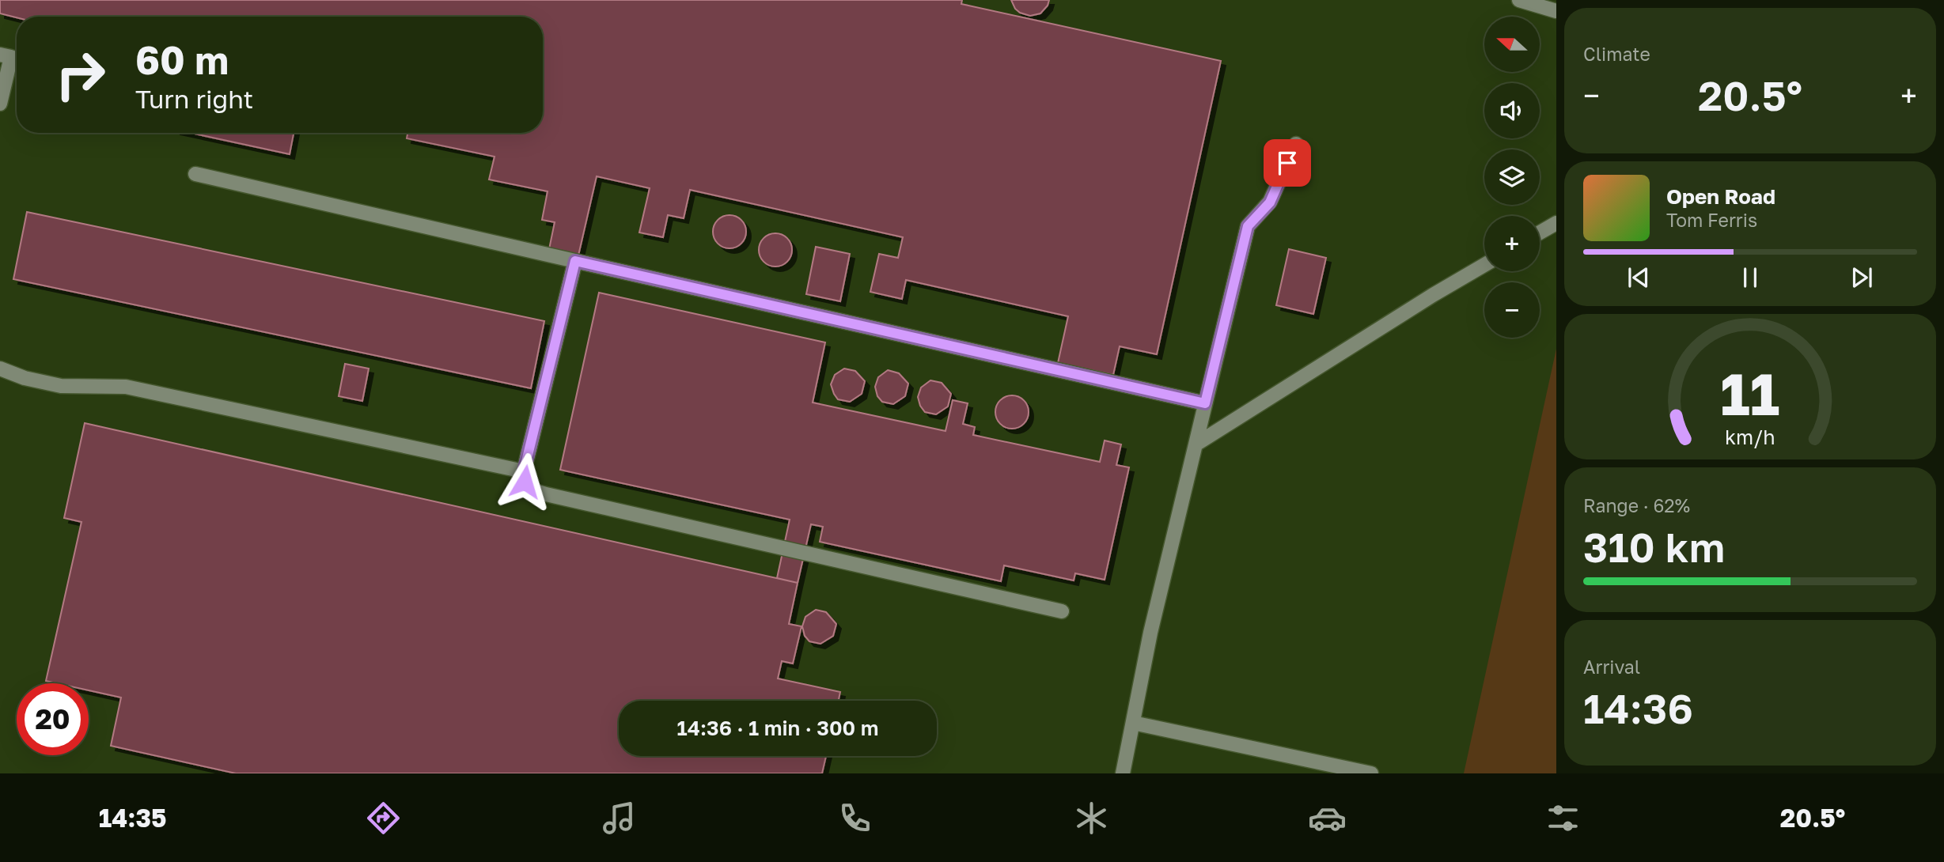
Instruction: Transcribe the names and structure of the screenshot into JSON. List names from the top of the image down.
{
  "north": "left",
  "page": {
    "tile": [
      "Climate",
      ["Range · 62%", "310 km"],
      ["Arrival", "14:36"]
    ],
    "map_buttons": ["+", "−"],
    "turn": ["60 m", "Turn right"],
    "heat": ["−", "20.5°", "+"],
    "song": ["Open Road", "Tom Ferris"],
    "limit": "20",
    "trip": "14:36 · 1 min · 300 m",
    "tabs": ["14:35", "20.5°"],
    "gauge": ["11", "km/h"]
  }
}
